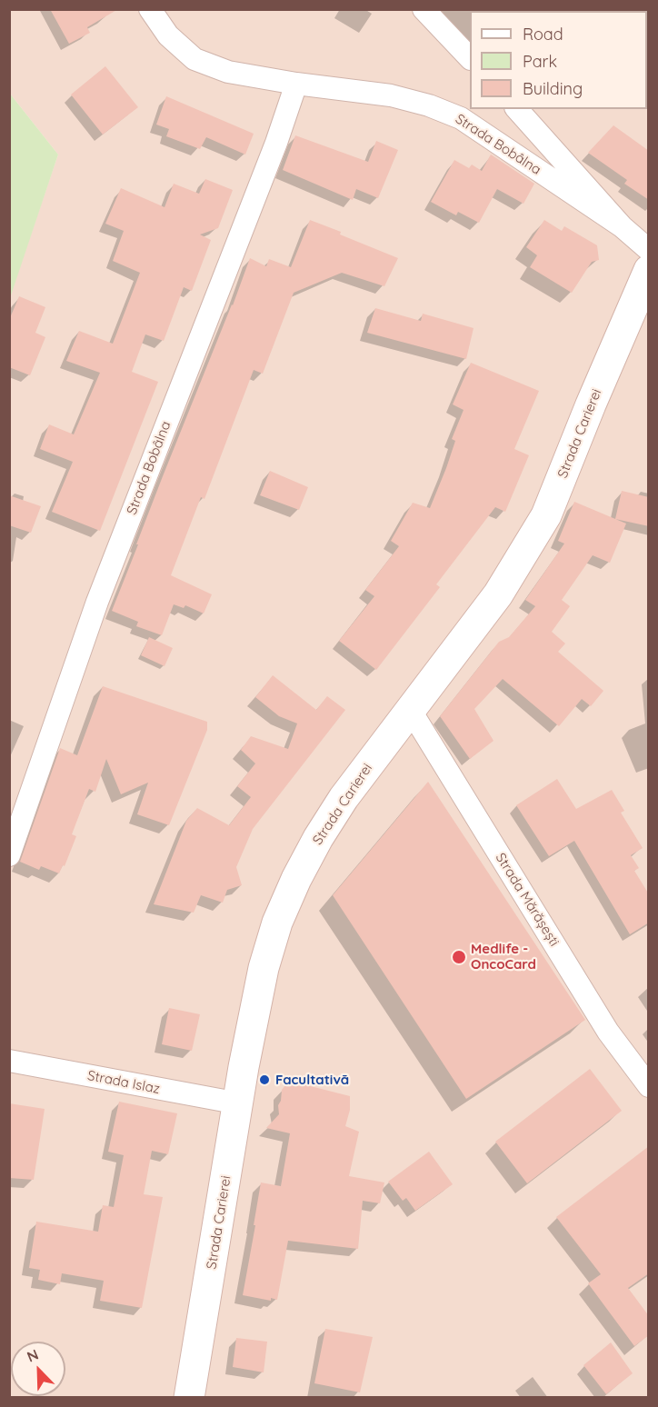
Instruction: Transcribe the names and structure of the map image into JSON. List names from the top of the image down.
{
  "streets": {
    "street": [
      "Strada Bobâlna",
      "Strada Carierei",
      "Strada Mărășești",
      "Strada Islaz"
    ]
  },
  "crossings": [
    ["Strada Carierei", "Strada Mărășești"],
    ["Strada Carierei", "Strada Islaz"]
  ],
  "places": ["Medlife - OncoCard", "Facultativă"],
  "legend": ["Road", "Park", "Building"],
  "north": "top left"
}
